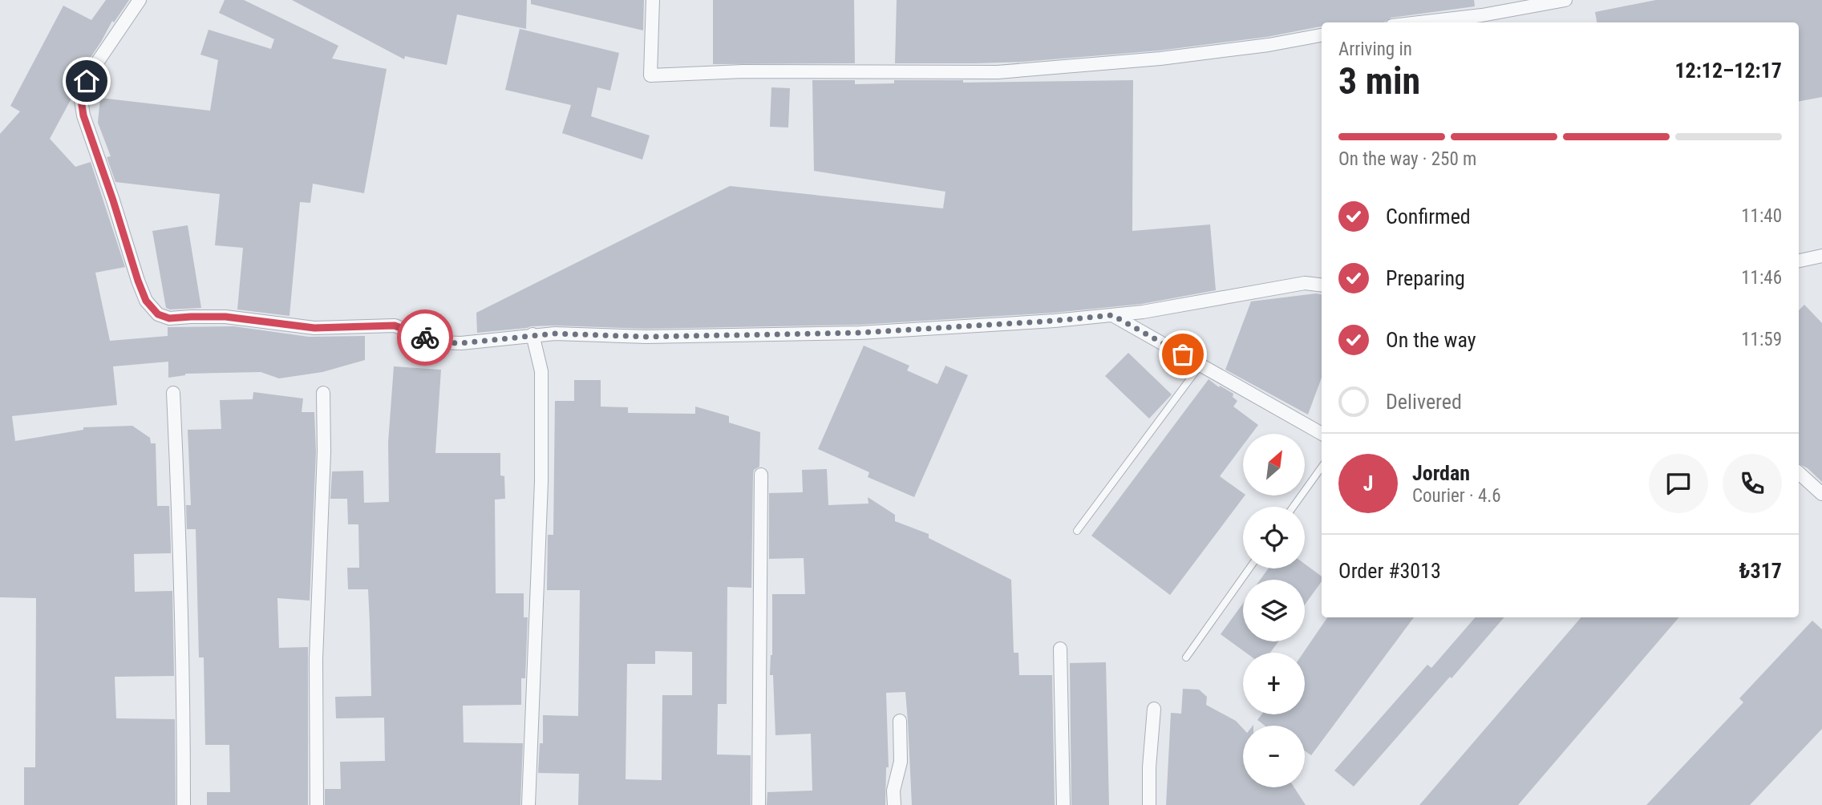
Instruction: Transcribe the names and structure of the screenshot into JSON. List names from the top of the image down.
{
  "north": "top right",
  "page": {
    "heading": ["3 min", "Arriving in", "12:12–12:17"],
    "panel": [
      "Jordan",
      "Courier · 4.6",
      "Order #3013",
      "₺317"
    ],
    "bar": "On the way · 250 m",
    "list": [
      ["Confirmed", "11:40"],
      ["Preparing", "11:46"],
      ["On the way", "11:59"],
      "Delivered"
    ],
    "map_buttons": ["+", "−"],
    "round": "J"
  }
}
